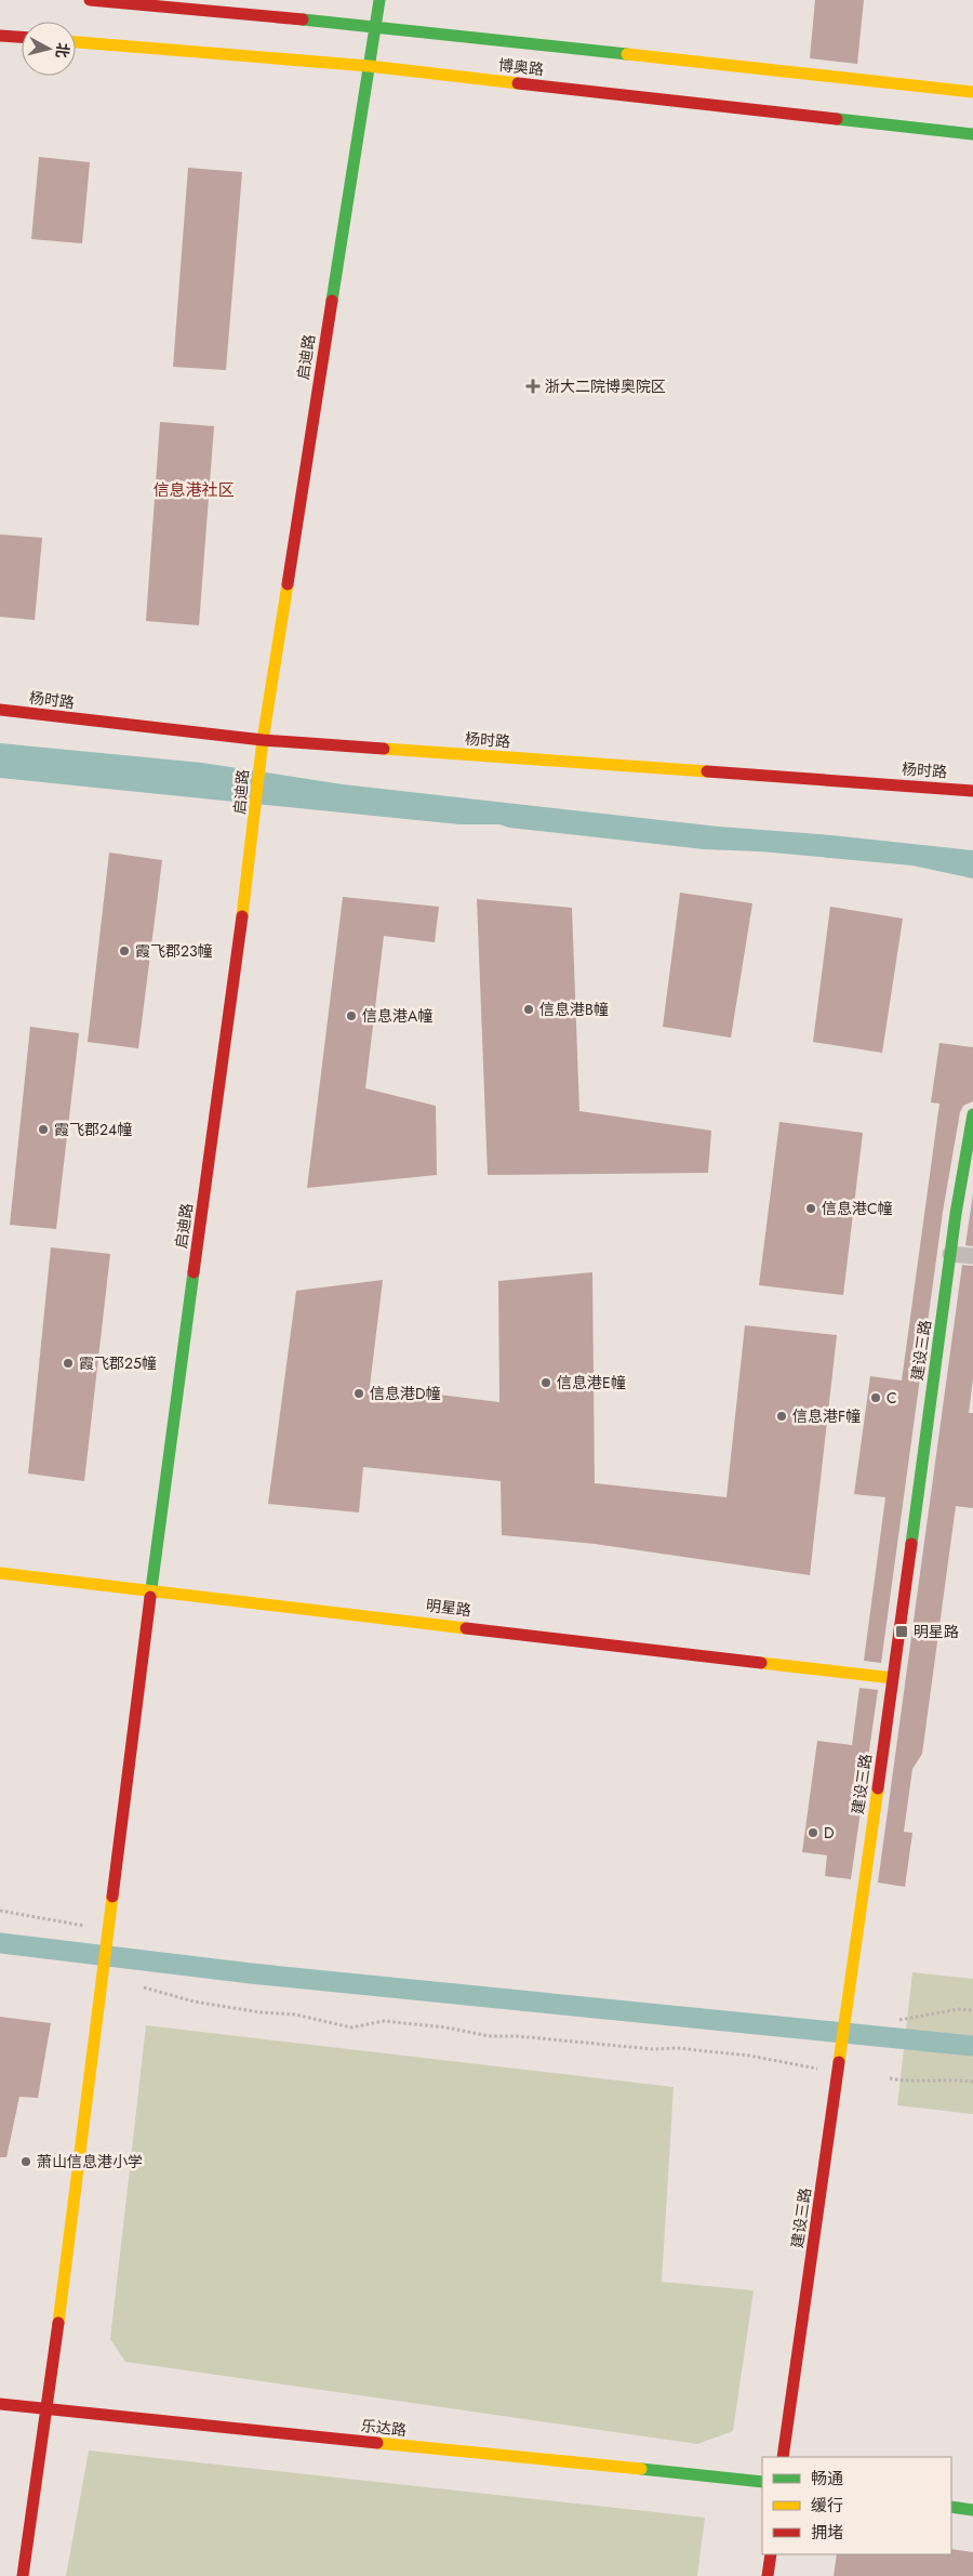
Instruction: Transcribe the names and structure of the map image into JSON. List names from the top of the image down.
{
  "streets": {
    "street": [
      "博奥路",
      "启迪路",
      "杨时路",
      "建设三路",
      "明星路",
      "乐达路"
    ]
  },
  "crossings": [
    ["博奥路", "启迪路"],
    ["启迪路", "杨时路"],
    ["启迪路", "明星路"],
    ["启迪路", "乐达路"],
    ["建设三路", "明星路"]
  ],
  "districts": ["信息港社区"],
  "places": {
    "health": ["浙大二院博奥院区"],
    "other": [
      "霞飞郡23幢",
      "信息港B幢",
      "信息港A幢",
      "霞飞郡24幢",
      "信息港C幢",
      "霞飞郡25幢",
      "信息港E幢",
      "信息港D幢",
      "C",
      "信息港F幢",
      "D",
      "萧山信息港小学"
    ],
    "transit": ["明星路"]
  },
  "legend": ["畅通", "缓行", "拥堵"],
  "north": "right"
}
